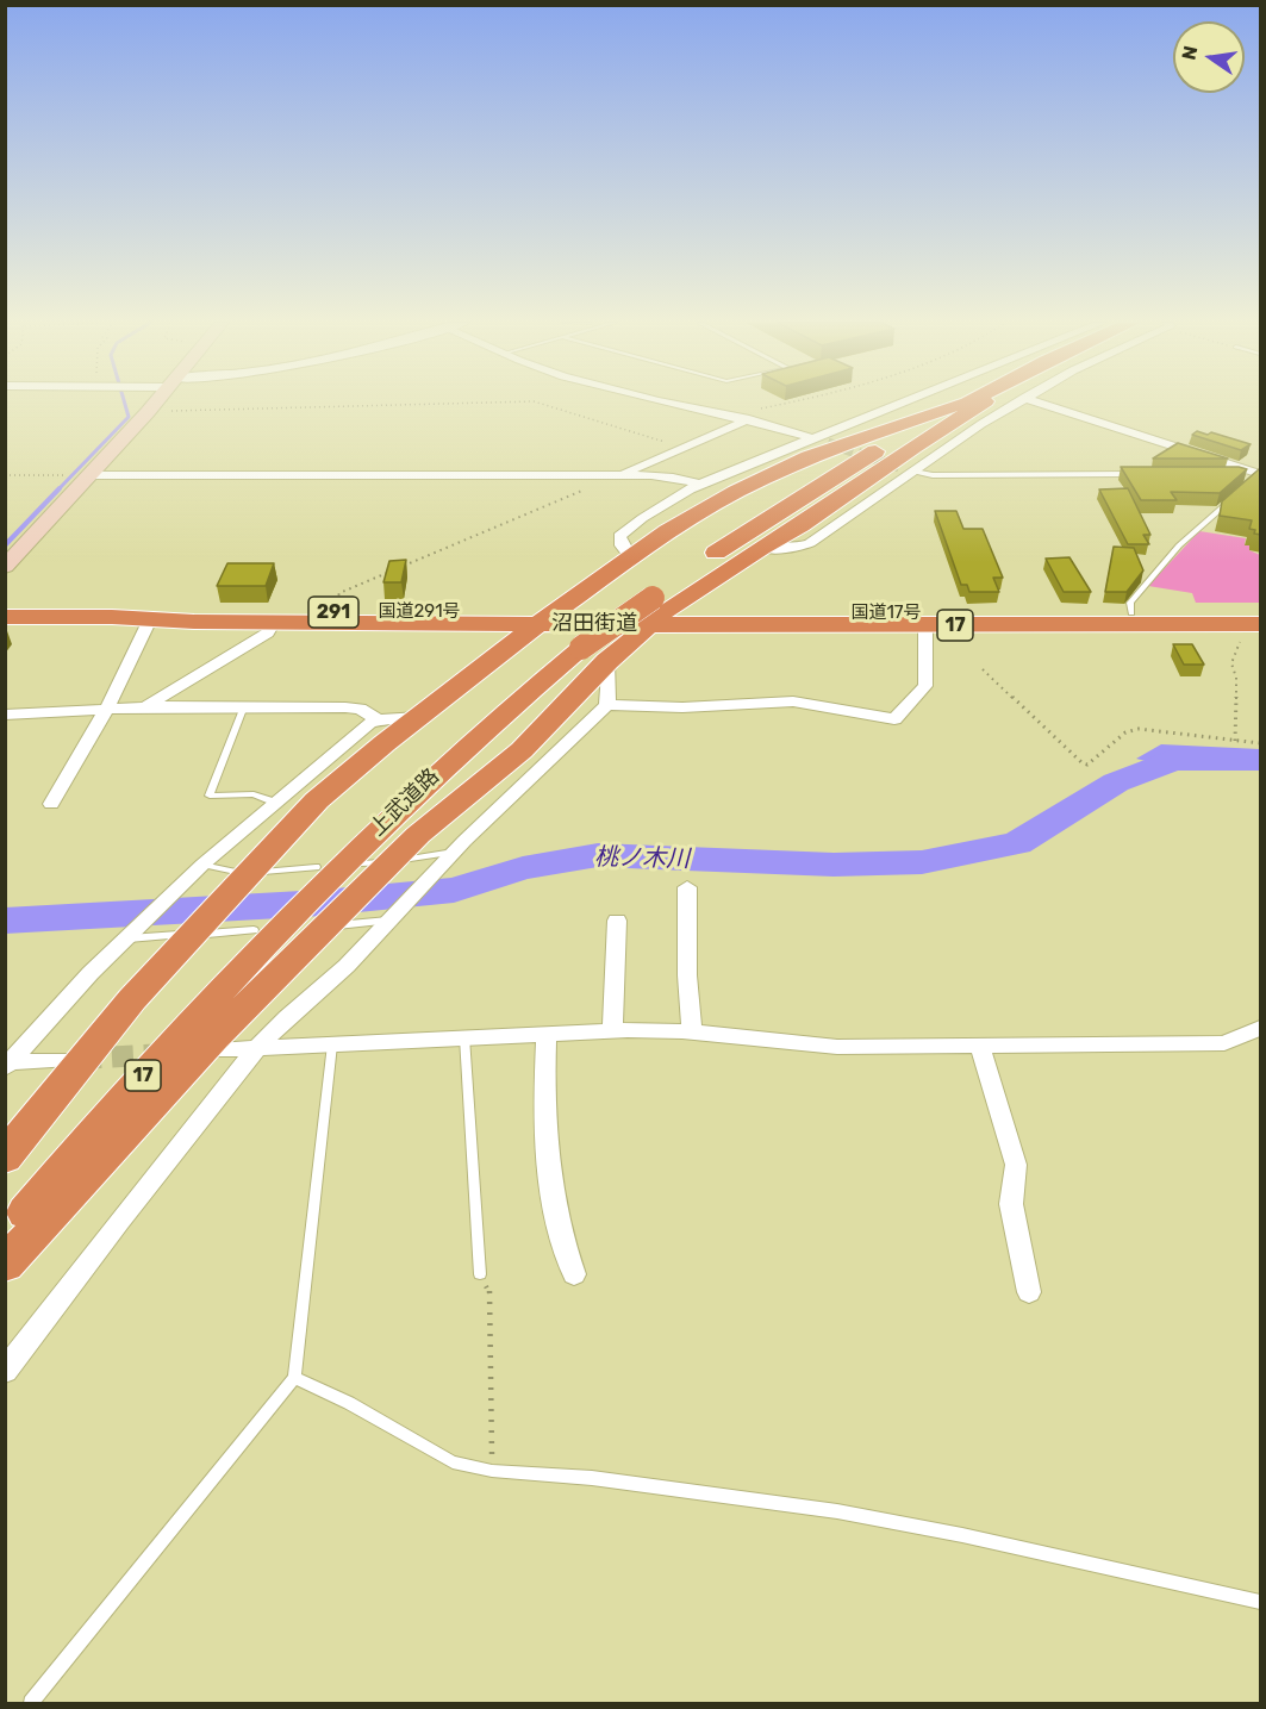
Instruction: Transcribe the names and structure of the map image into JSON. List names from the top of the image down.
{
  "streets": {
    "highway": [
      "291",
      "国道291号",
      "国道17号",
      "沼田街道",
      "17",
      "上武道路"
    ]
  },
  "crossings": [
    ["国道291号", "沼田街道"],
    ["国道17号", "沼田街道"],
    ["国道17号", "上武道路"],
    ["沼田街道", "上武道路"]
  ],
  "water": ["桃ノ木川"],
  "north": "left"
}
